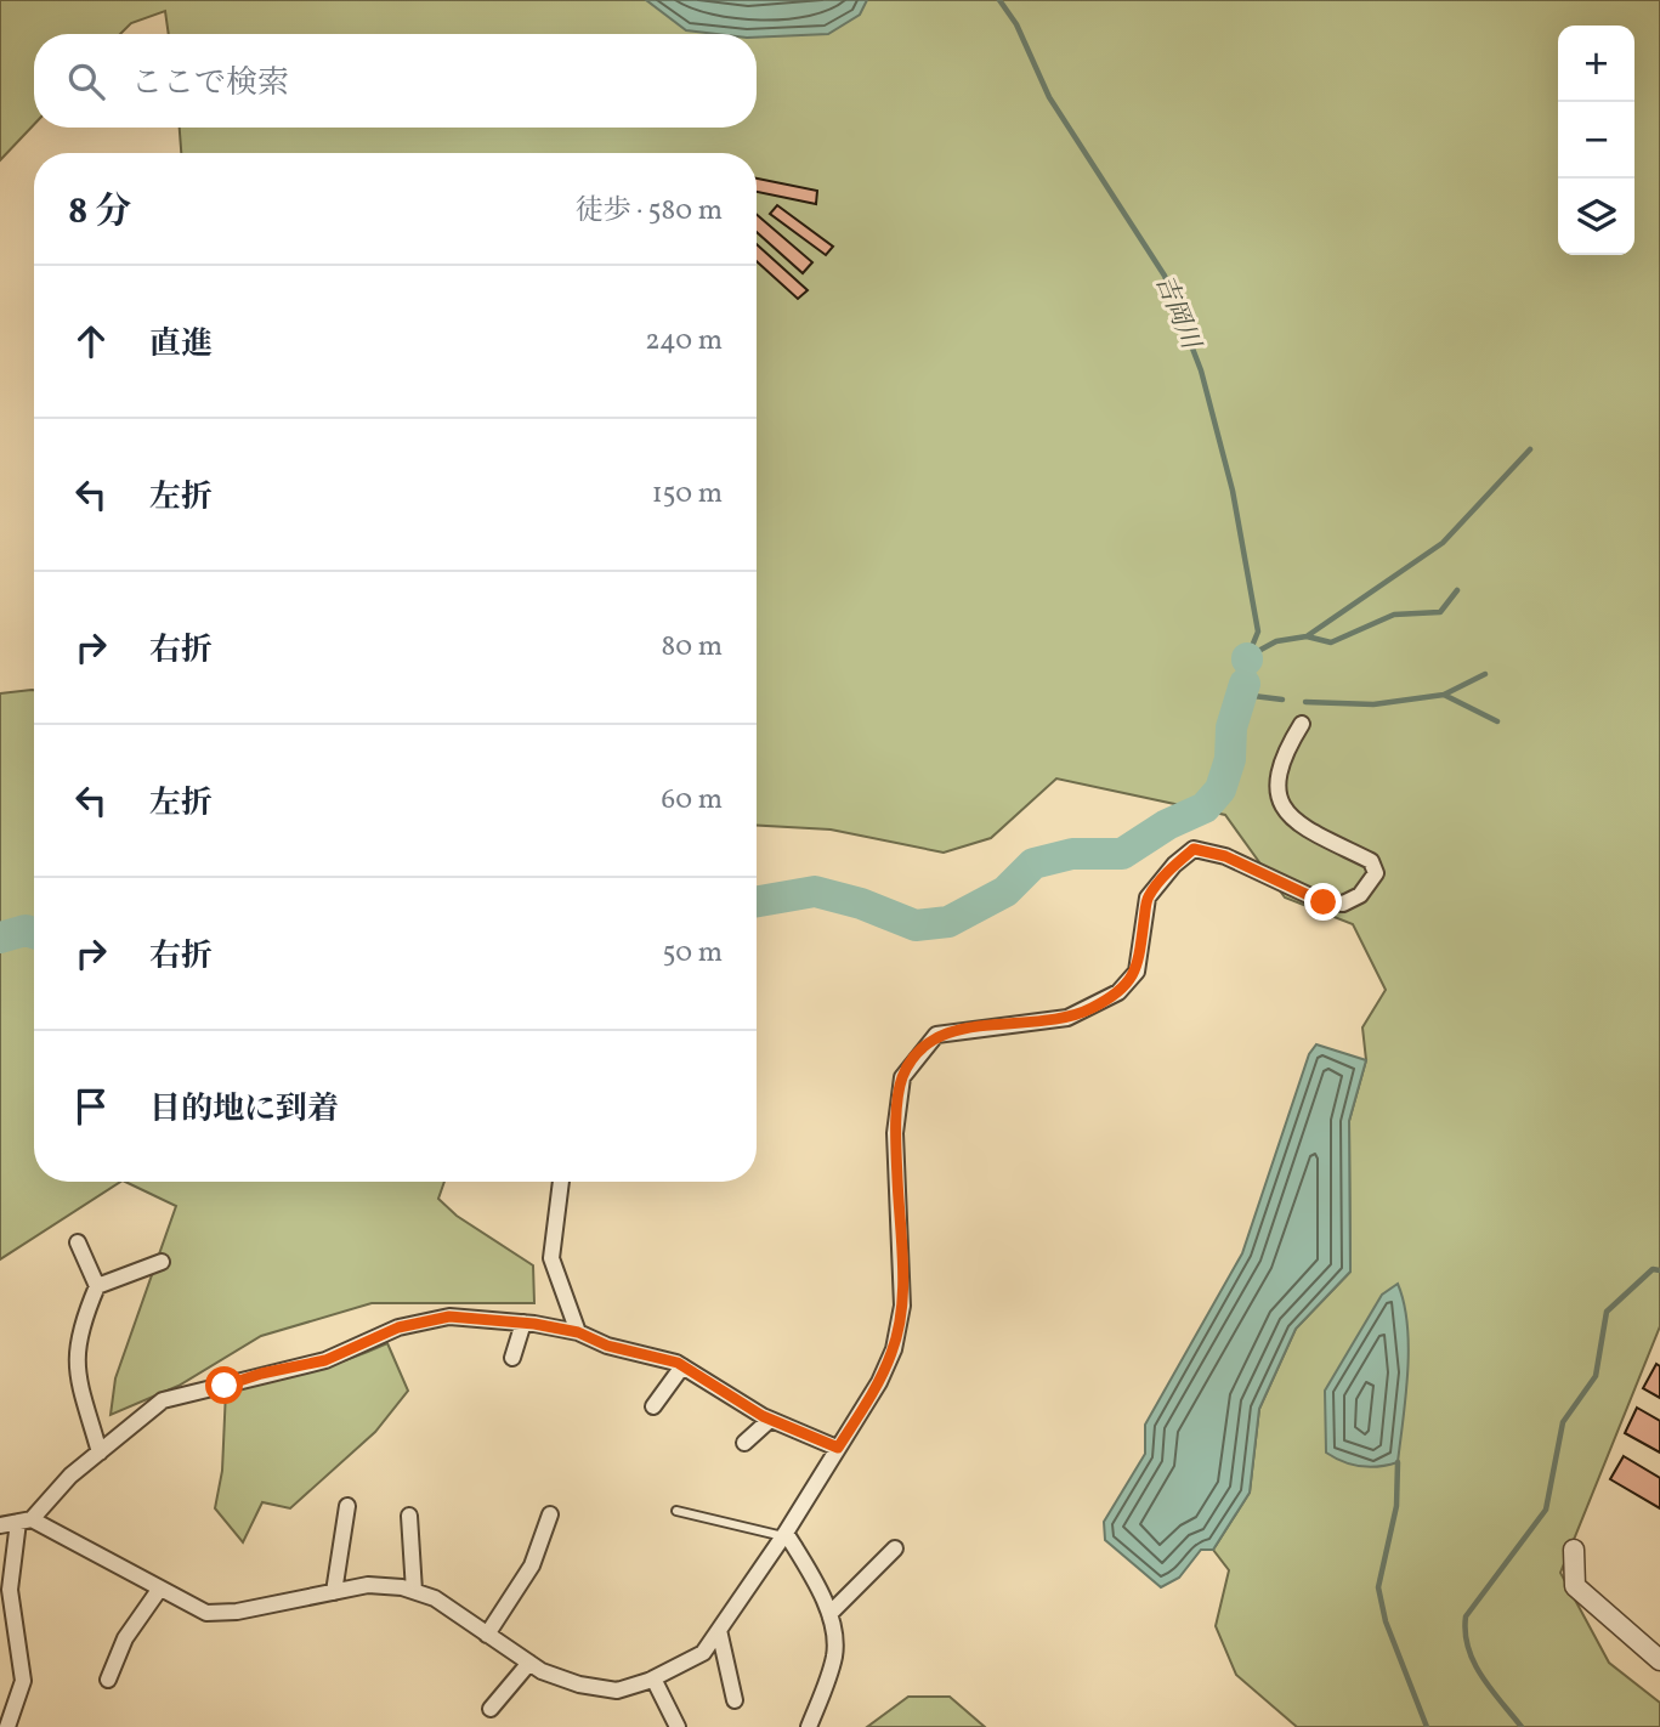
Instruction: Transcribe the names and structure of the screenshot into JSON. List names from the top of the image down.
{
  "water": ["吉岡川"],
  "page": {
    "map_buttons": ["+", "−"],
    "search": "ここで検索",
    "heading": ["8 分", "徒歩 · 580 m"],
    "list": [
      ["直進", "240 m"],
      ["左折", "150 m"],
      ["右折", "80 m"],
      ["左折", "60 m"],
      ["右折", "50 m"],
      "目的地に到着"
    ]
  }
}
